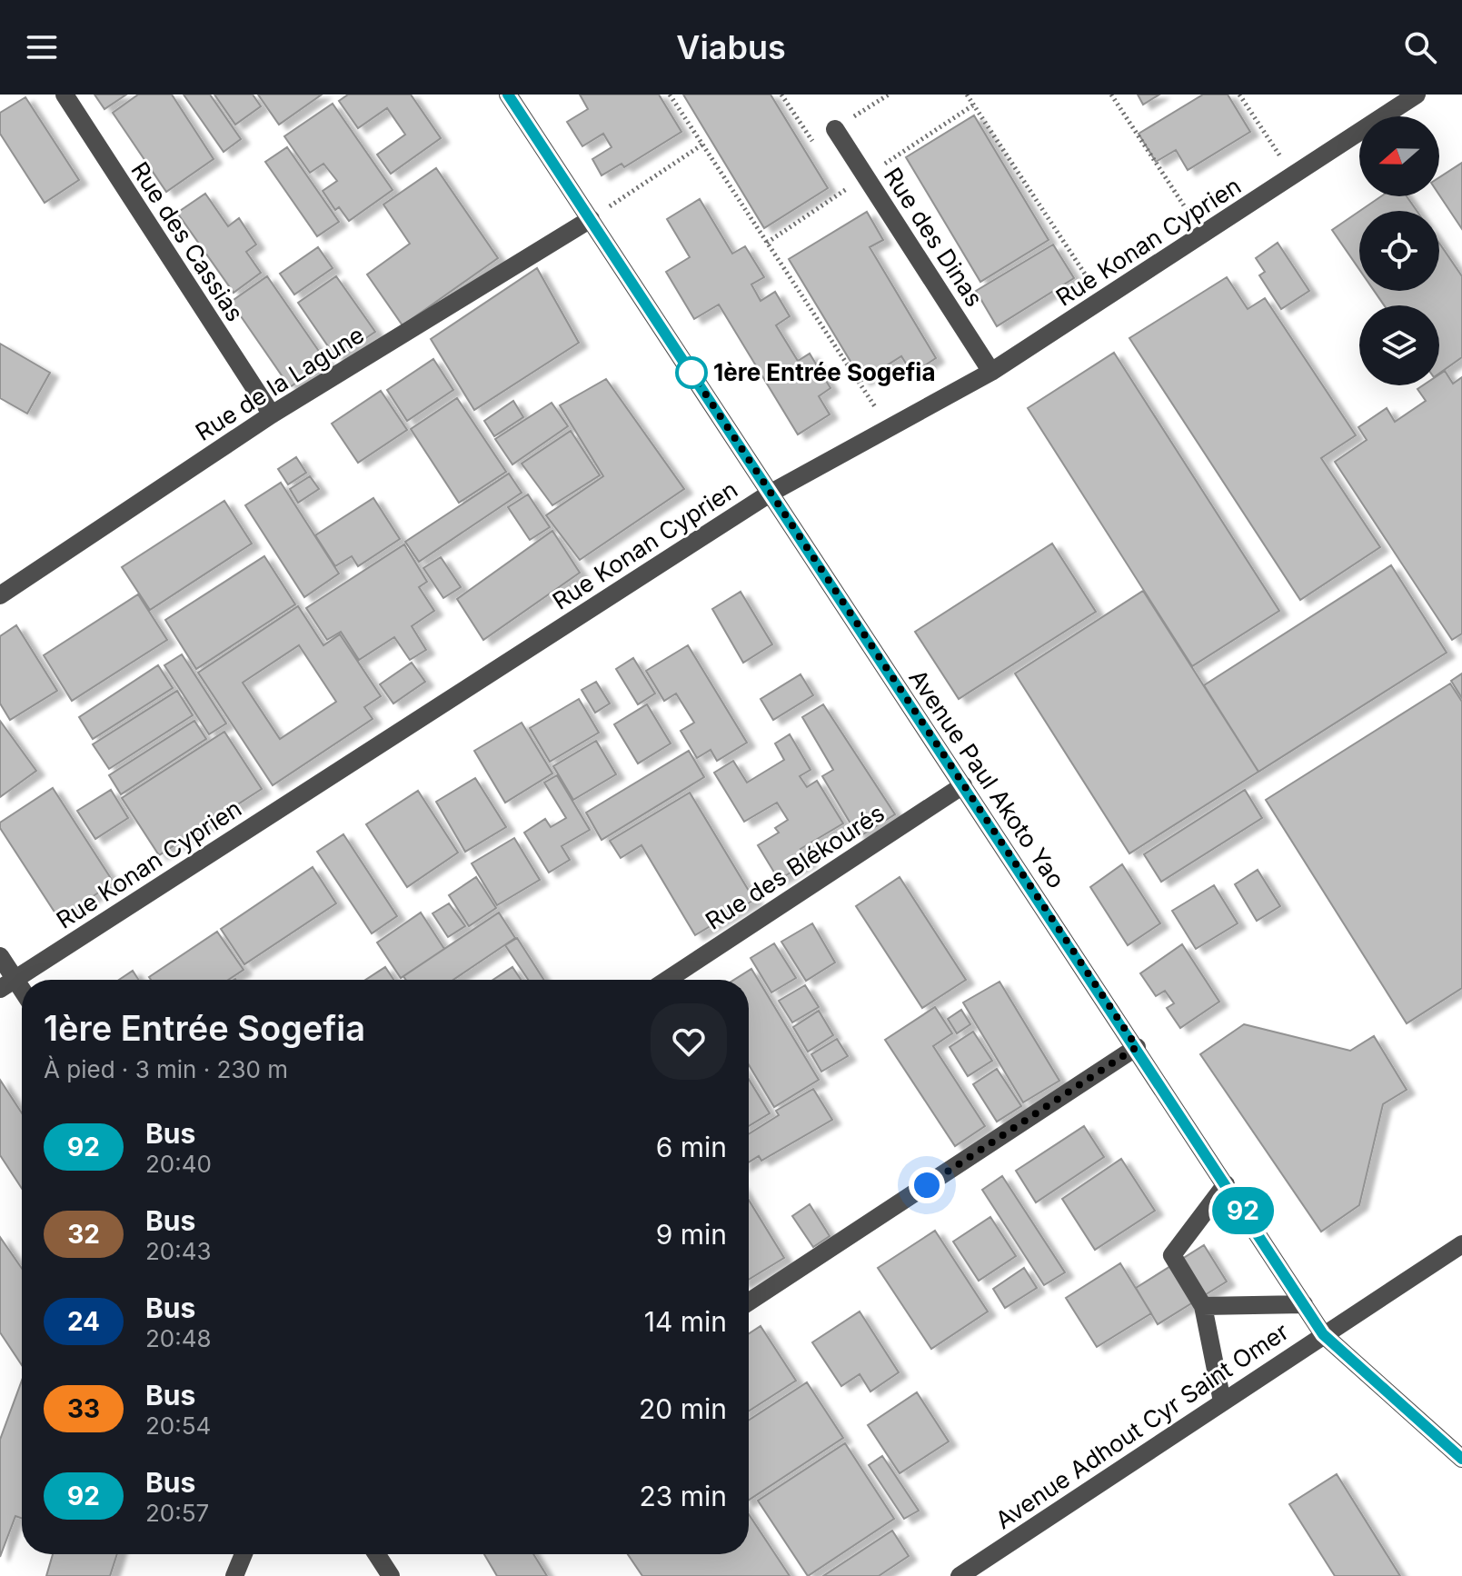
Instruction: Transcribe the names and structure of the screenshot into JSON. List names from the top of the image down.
{
  "streets": {
    "street": [
      "Rue des Dinas",
      "Rue des Cassias",
      "Rue Konan Cyprien",
      "Rue de la Lagune",
      "Avenue Paul Akoto Yao",
      "Rue des Blékourés",
      "Avenue Adhout Cyr Saint Omer"
    ]
  },
  "crossings": [
    ["Rue des Dinas", "Rue Konan Cyprien"],
    ["Rue des Cassias", "Rue de la Lagune"],
    ["Rue Konan Cyprien", "Avenue Paul Akoto Yao"],
    ["Rue de la Lagune", "Avenue Paul Akoto Yao"],
    ["Avenue Paul Akoto Yao", "Rue des Blékourés"],
    ["Avenue Paul Akoto Yao", "Avenue Adhout Cyr Saint Omer"]
  ],
  "places": ["1ère Entrée Sogefia"],
  "lines": ["bus line 92"],
  "north": "left",
  "page": {
    "header": "Viabus",
    "on_map": "92",
    "heading": ["1ère Entrée Sogefia", "À pied · 3 min · 230 m"],
    "list": [
      {
        "mark": "92",
        "name": "Bus",
        "note": "20:40",
        "value": "6 min"
      },
      {
        "mark": "32",
        "name": "Bus",
        "note": "20:43",
        "value": "9 min"
      },
      {
        "mark": "24",
        "name": "Bus",
        "note": "20:48",
        "value": "14 min"
      },
      {
        "mark": "33",
        "name": "Bus",
        "note": "20:54",
        "value": "20 min"
      },
      {
        "mark": "92",
        "name": "Bus",
        "note": "20:57",
        "value": "23 min"
      }
    ]
  }
}
